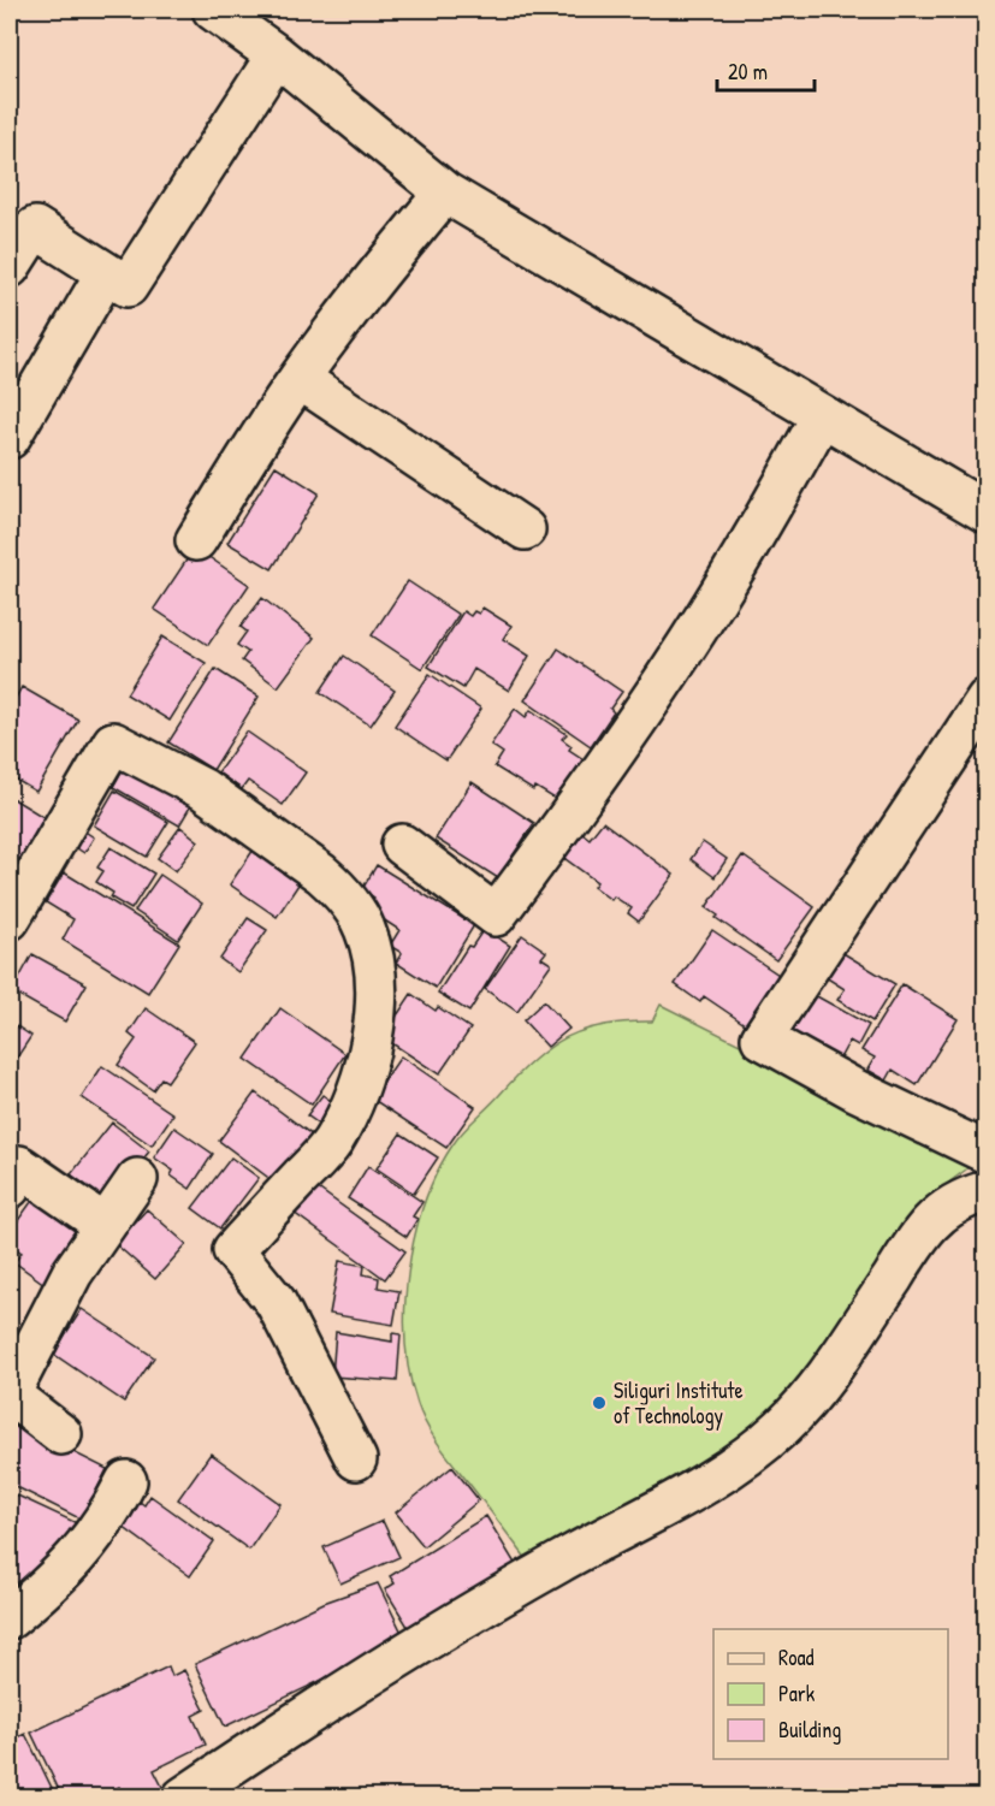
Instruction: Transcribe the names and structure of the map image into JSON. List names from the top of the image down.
{
  "places": ["Siliguri Institute of Technology"],
  "legend": ["Road", "Park", "Building"],
  "scale_bar": "20 m"
}
